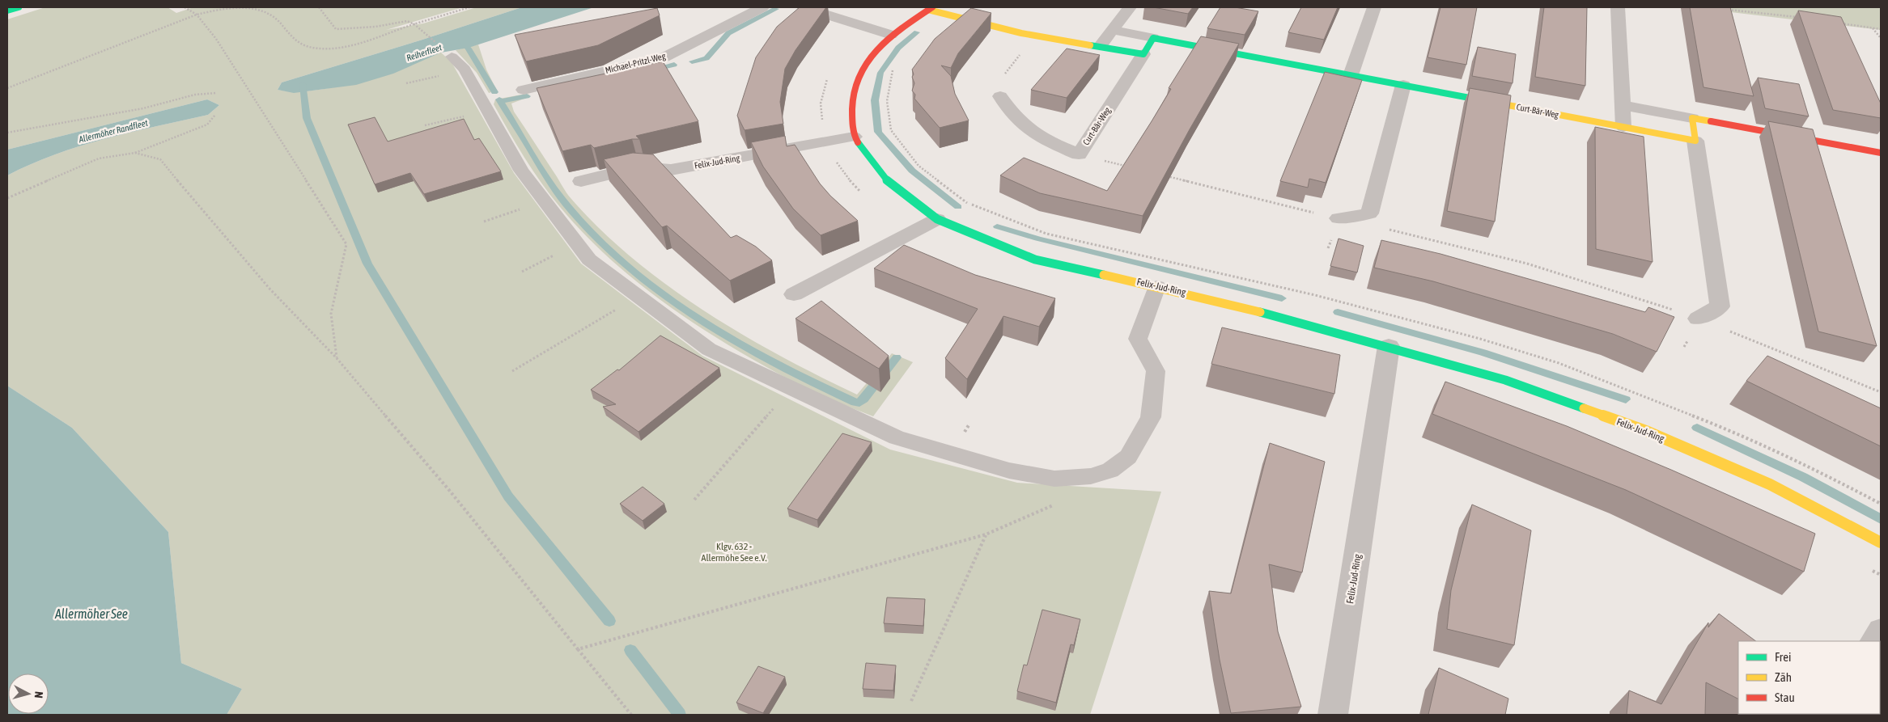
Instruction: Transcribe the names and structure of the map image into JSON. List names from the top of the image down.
{
  "streets": {
    "main road": ["Curt-Bär-Weg", "Felix-Jud-Ring"],
    "street": ["Michael-Pritzl-Weg"]
  },
  "water": ["Reiherfleet", "Allermöher Randfleet", "Allermöher See"],
  "parks": ["Klgv. 632 - Allermöhe See e.V."],
  "legend": ["Frei", "Zäh", "Stau"],
  "north": "right"
}
